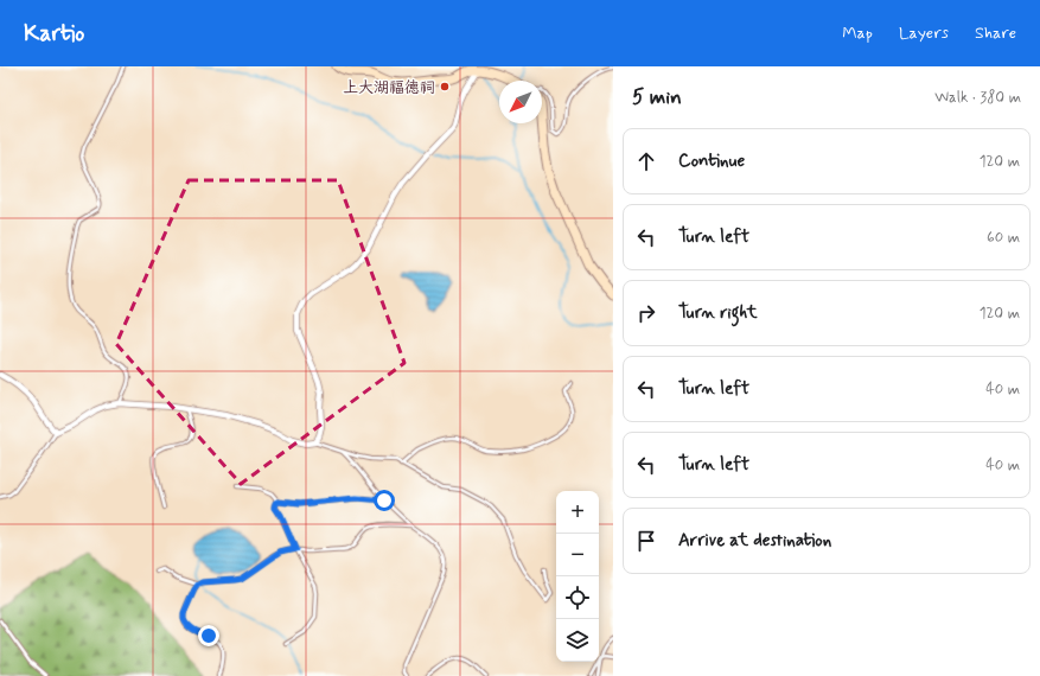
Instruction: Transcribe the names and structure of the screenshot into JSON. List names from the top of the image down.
{
  "places": ["上大湖福德祠"],
  "north": "bottom left",
  "page": {
    "header": "Kartio",
    "nav": ["Map", "Layers", "Share"],
    "heading": ["5 min", "Walk · 380 m"],
    "list": [
      ["Continue", "120 m"],
      ["Turn left", "60 m"],
      ["Turn right", "120 m"],
      ["Turn left", "40 m"],
      ["Turn left", "40 m"],
      "Arrive at destination"
    ],
    "map_buttons": ["+", "−"]
  }
}
